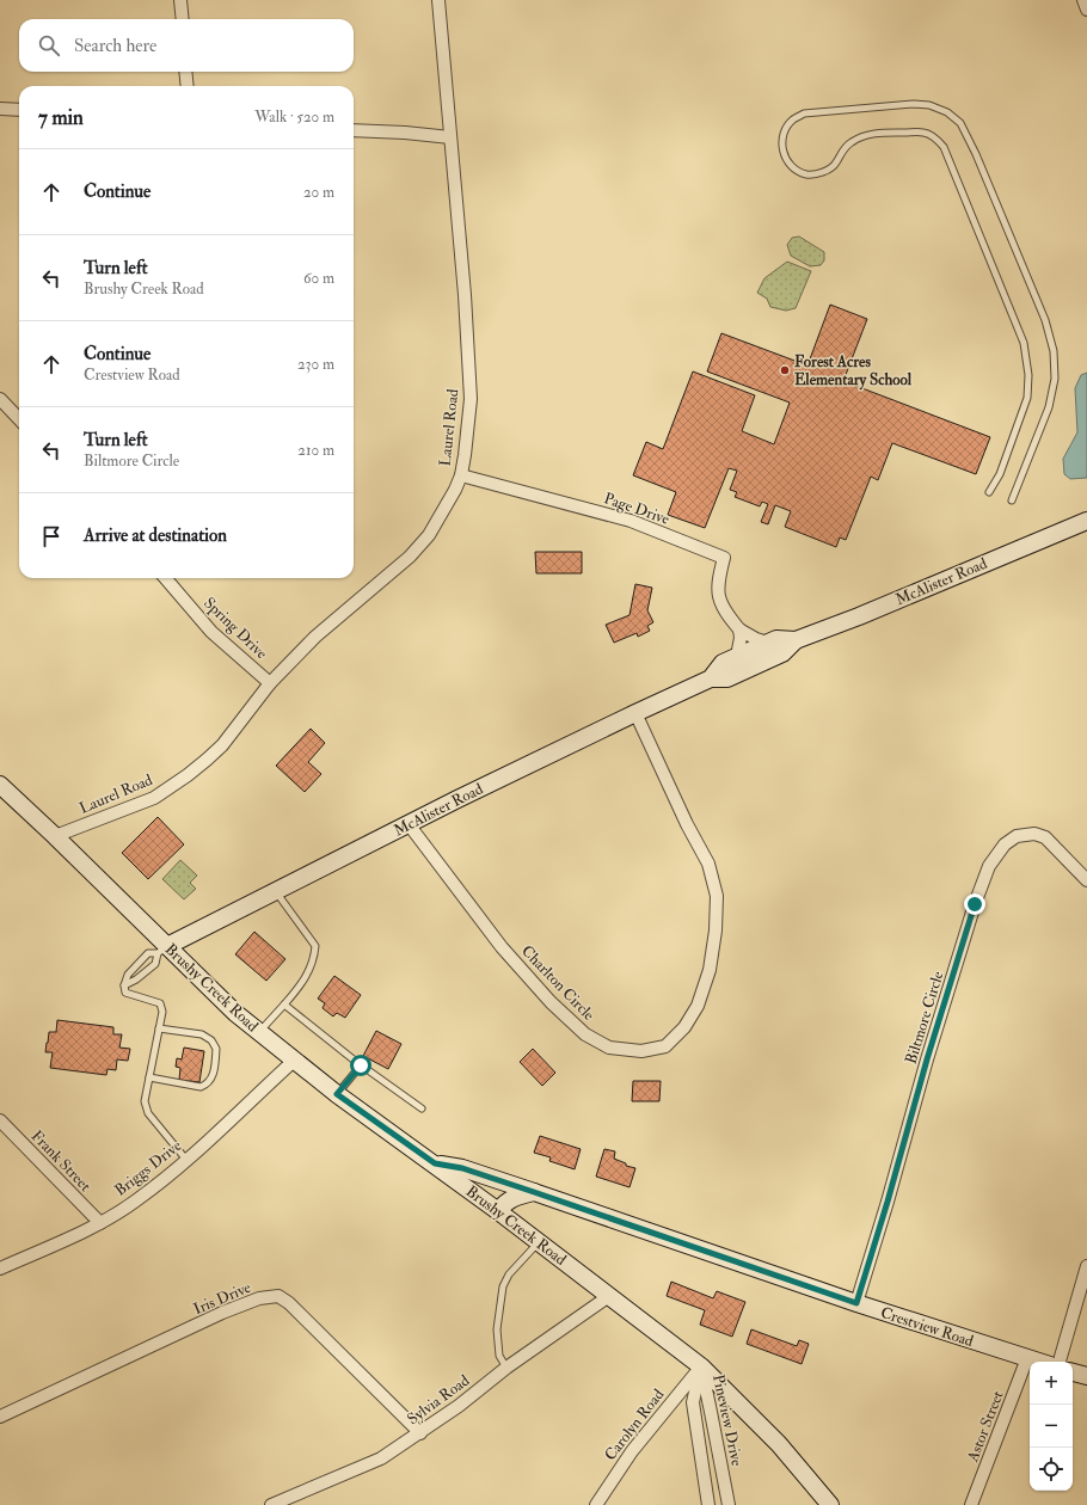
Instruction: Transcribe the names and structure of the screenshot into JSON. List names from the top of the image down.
{
  "streets": {
    "street": [
      "Laurel Road",
      "Page Drive",
      "McAlister Road",
      "Spring Drive",
      "Charlton Circle",
      "Brushy Creek Road",
      "Biltmore Circle",
      "Frank Street",
      "Briggs Drive",
      "Iris Drive",
      "Crestview Road",
      "Sylvia Road",
      "Pineview Drive",
      "Carolyn Road",
      "Astor Street"
    ]
  },
  "crossings": [
    ["Laurel Road", "Page Drive"],
    ["Laurel Road", "Spring Drive"],
    ["Laurel Road", "Brushy Creek Road"],
    ["Page Drive", "McAlister Road"],
    ["McAlister Road", "Charlton Circle"],
    ["McAlister Road", "Brushy Creek Road"],
    ["Brushy Creek Road", "Briggs Drive"],
    ["Brushy Creek Road", "Crestview Road"],
    ["Brushy Creek Road", "Sylvia Road"],
    ["Brushy Creek Road", "Pineview Drive"],
    ["Brushy Creek Road", "Carolyn Road"],
    ["Biltmore Circle", "Crestview Road"],
    ["Frank Street", "Briggs Drive"],
    ["Iris Drive", "Sylvia Road"],
    ["Crestview Road", "Astor Street"],
    ["Pineview Drive", "Carolyn Road"]
  ],
  "places": ["Forest Acres Elementary School"],
  "page": {
    "search": "Search here",
    "heading": ["7 min", "Walk · 520 m"],
    "list": [
      ["Continue", "20 m"],
      ["Turn left", "Brushy Creek Road", "60 m"],
      ["Continue", "Crestview Road", "230 m"],
      ["Turn left", "Biltmore Circle", "210 m"],
      "Arrive at destination"
    ],
    "map_buttons": ["+", "−"]
  }
}
